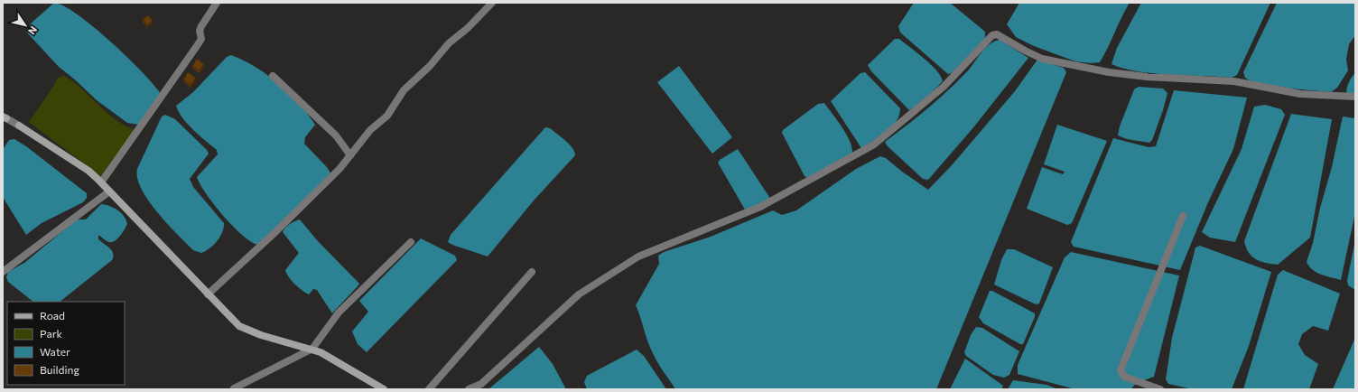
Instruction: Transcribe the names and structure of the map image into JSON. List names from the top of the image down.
{
  "legend": [
    "Road",
    "Park",
    "Water",
    "Building"
  ],
  "north": "bottom right"
}
